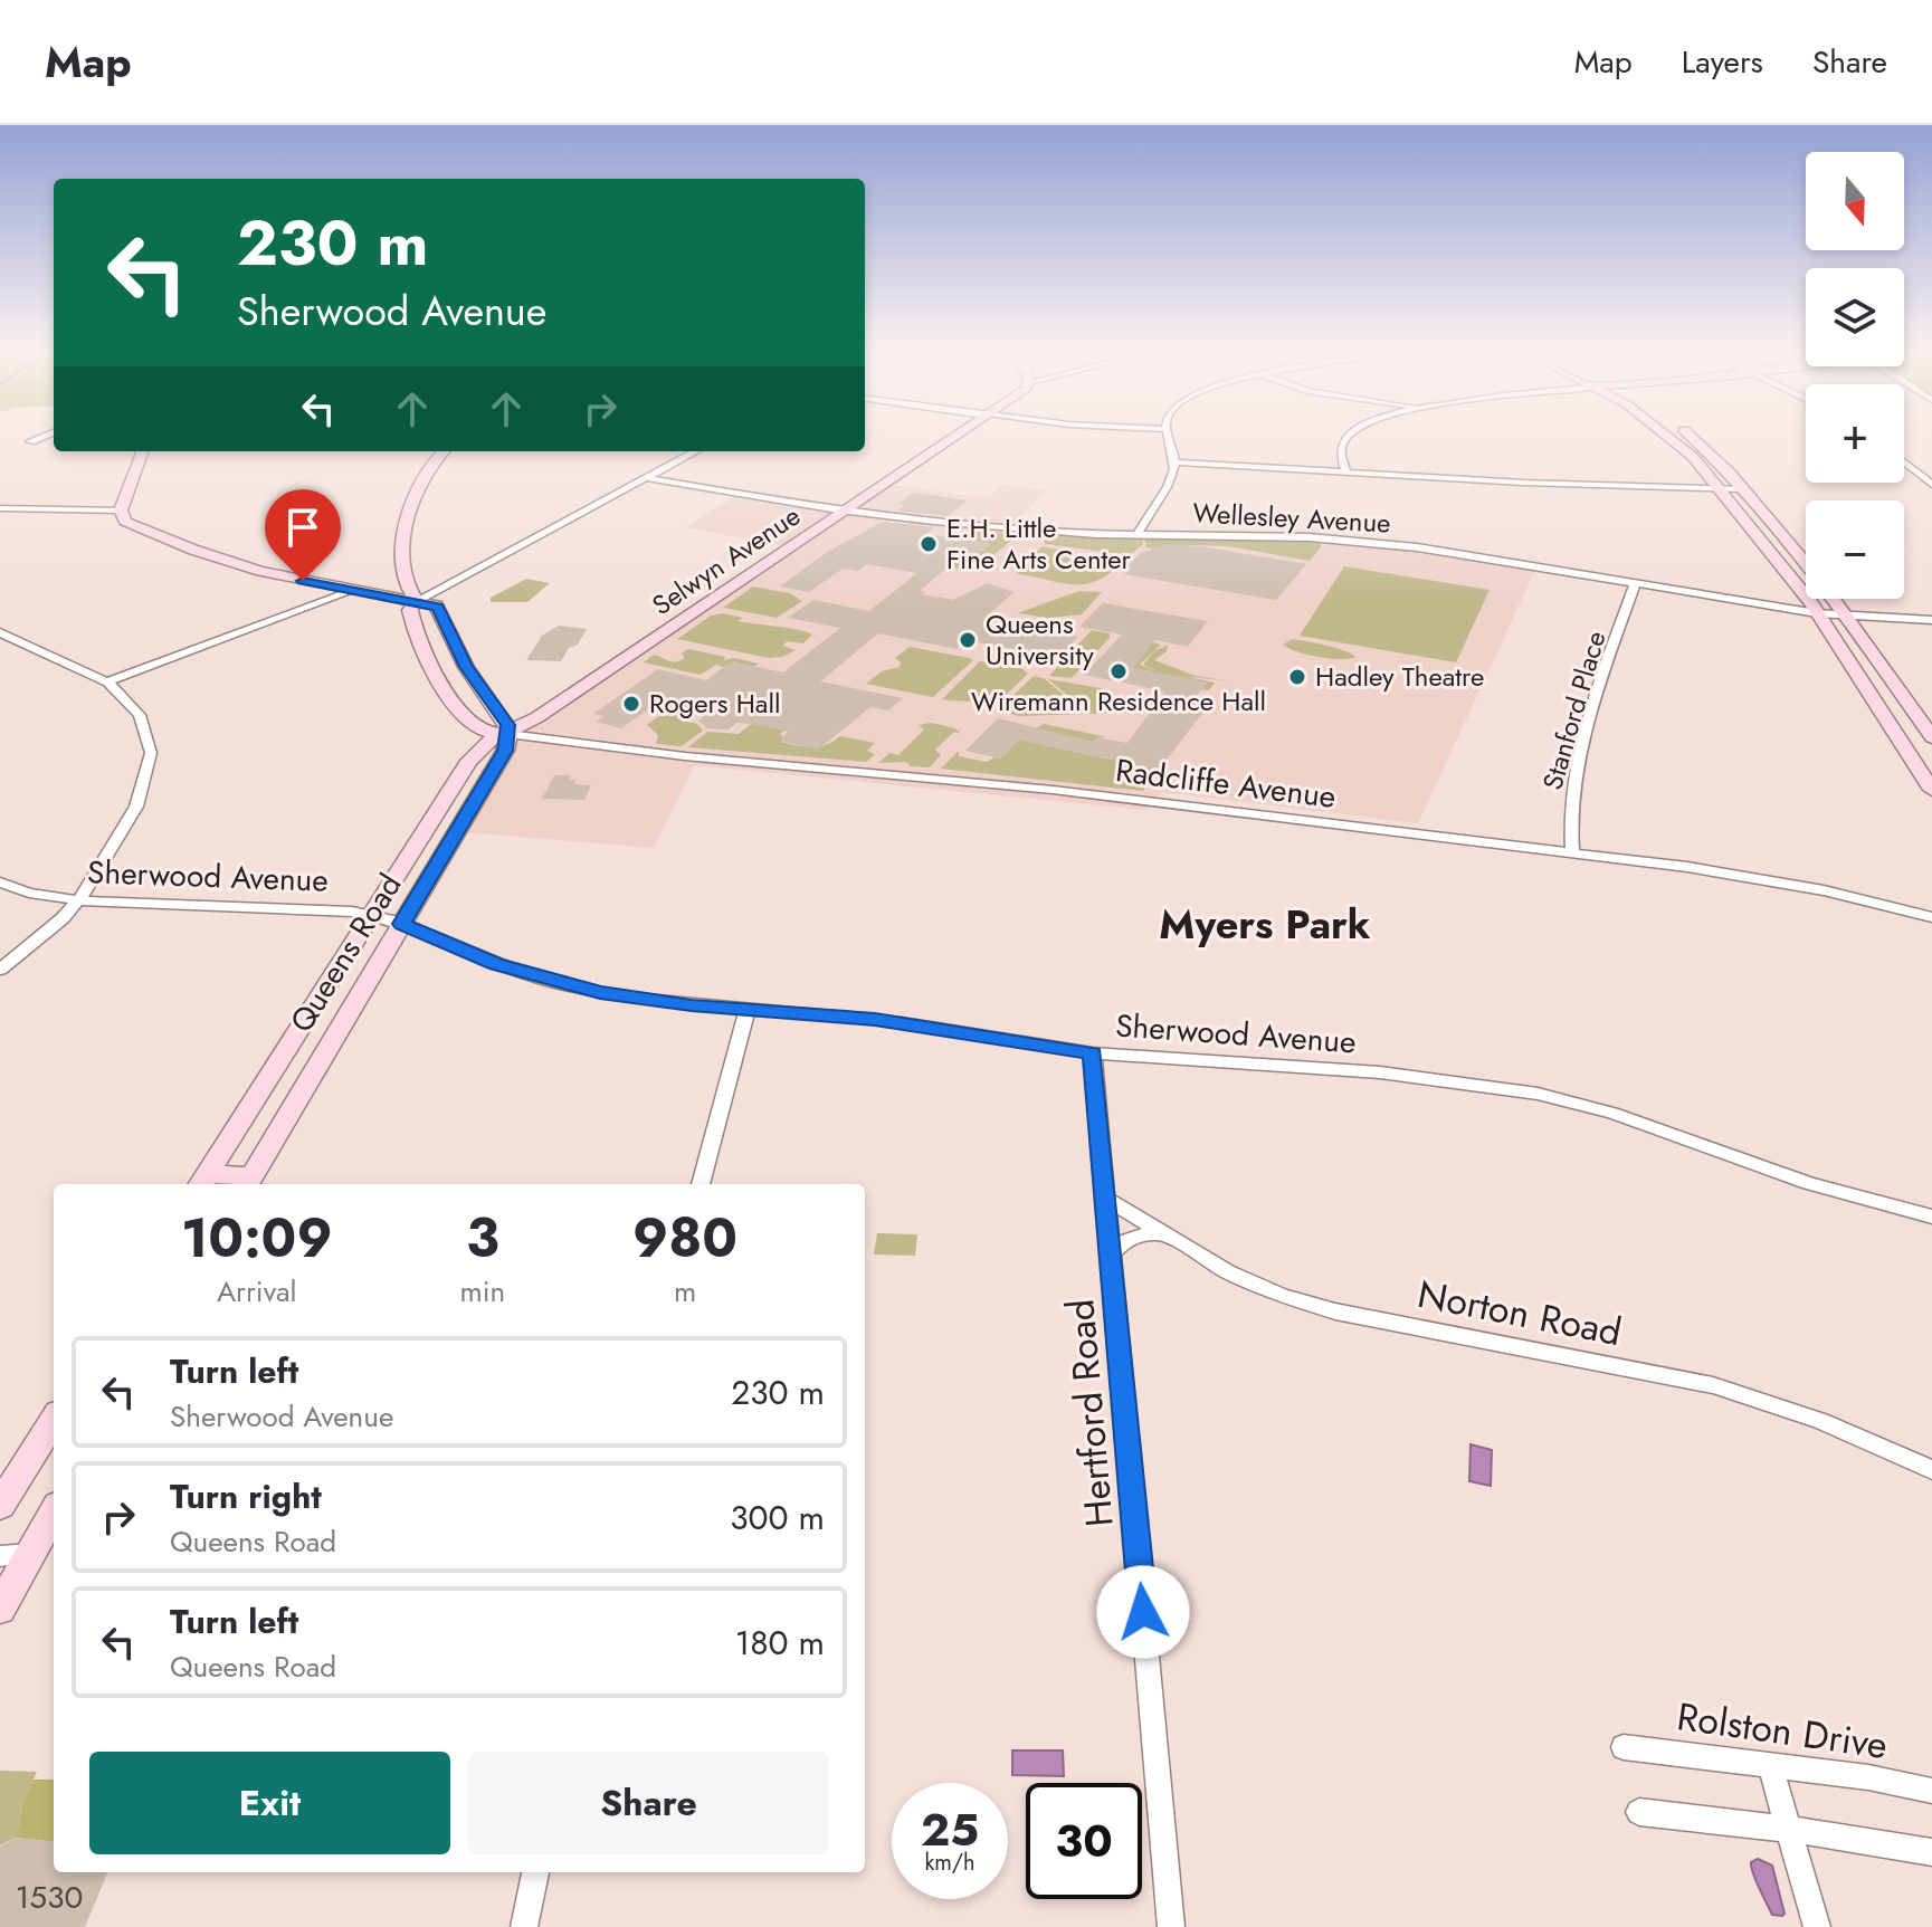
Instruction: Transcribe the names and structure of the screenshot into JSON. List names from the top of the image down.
{
  "streets": {
    "street": [
      "Wellesley Avenue",
      "Selwyn Avenue",
      "Stanford Place",
      "Radcliffe Avenue",
      "Sherwood Avenue",
      "Queens Road",
      "Norton Road",
      "Hertford Road",
      "Rolston Drive"
    ]
  },
  "crossings": [
    ["Wellesley Avenue", "Selwyn Avenue"],
    ["Wellesley Avenue", "Stanford Place"],
    ["Selwyn Avenue", "Radcliffe Avenue"],
    ["Selwyn Avenue", "Queens Road"],
    ["Stanford Place", "Radcliffe Avenue"],
    ["Radcliffe Avenue", "Queens Road"],
    ["Sherwood Avenue", "Queens Road"],
    ["Sherwood Avenue", "Hertford Road"],
    ["Norton Road", "Hertford Road"]
  ],
  "districts": ["Myers Park"],
  "places": [
    "E.H. Little Fine Arts Center",
    "Queens University",
    "Wiremann Residence Hall",
    "Hadley Theatre",
    "Rogers Hall"
  ],
  "house_numbers": ["1530"],
  "north": "bottom",
  "page": {
    "header": "Map",
    "nav": ["Map", "Layers", "Share"],
    "map_buttons": ["+", "−"],
    "turn": ["230 m", "Sherwood Avenue"],
    "eta": [
      "10:09",
      "Arrival",
      "3",
      "min",
      "980",
      "m"
    ],
    "list": [
      {
        "name": "Turn left",
        "note": "Sherwood Avenue",
        "value": "230 m"
      },
      {
        "name": "Turn right",
        "note": "Queens Road",
        "value": "300 m"
      },
      {
        "name": "Turn left",
        "note": "Queens Road",
        "value": "180 m"
      }
    ],
    "buttons": ["Exit", "Share"],
    "speed": "25 km/h",
    "limit": "30"
  }
}
